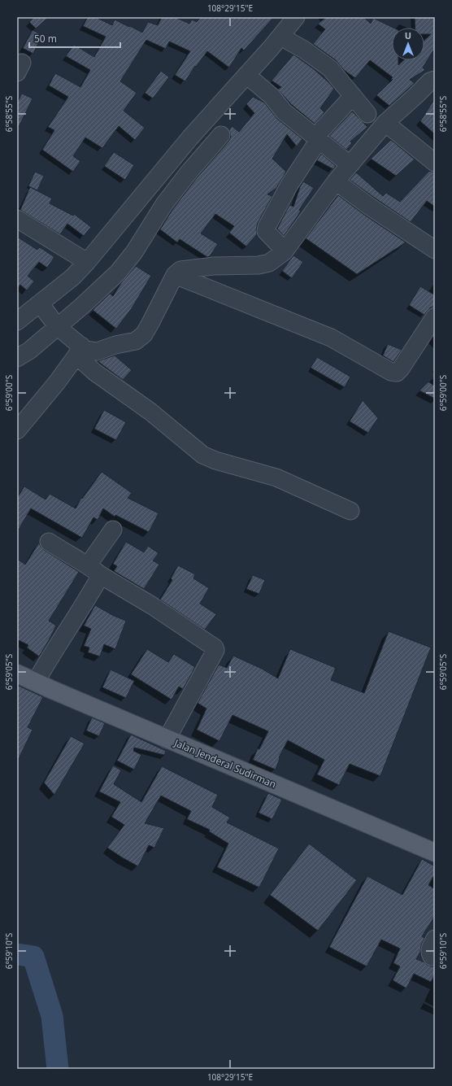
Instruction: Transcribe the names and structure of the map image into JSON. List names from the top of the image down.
{
  "streets": {
    "main road": ["Jalan Jenderal Sudirman"]
  },
  "scale_bar": "50 m",
  "north": "top",
  "coordinates": [
    "108°29'15\"E",
    "6°58'55\"S",
    "6°59'00\"S",
    "6°59'05\"S",
    "6°59'10\"S"
  ]
}
